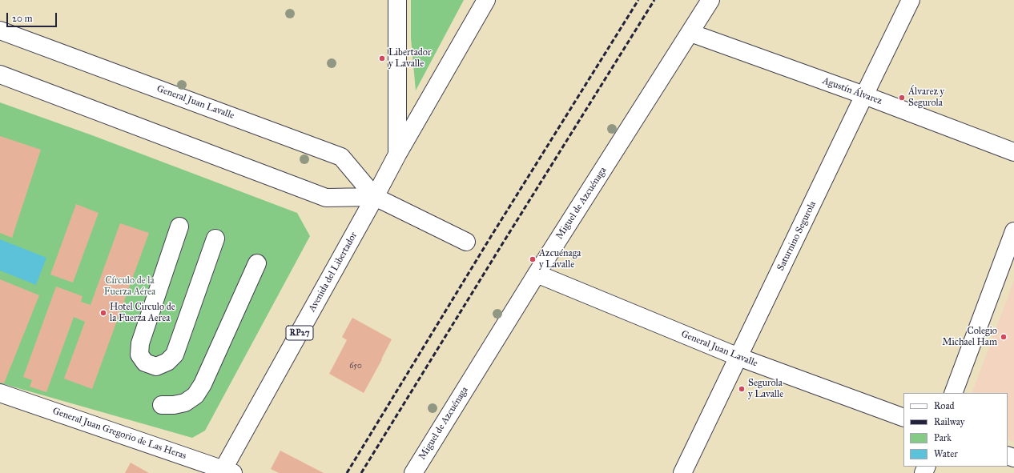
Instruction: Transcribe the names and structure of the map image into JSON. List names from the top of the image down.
{
  "streets": {
    "street": [
      "Agustín Álvarez",
      "General Juan Lavalle",
      "Miguel de Azcuénaga",
      "Saturnino Segurola",
      "Avenida del Libertador",
      "RP27",
      "General Juan Gregorio de Las Heras"
    ]
  },
  "crossings": [
    ["Agustín Álvarez", "Miguel de Azcuénaga"],
    ["Agustín Álvarez", "Saturnino Segurola"],
    ["General Juan Lavalle", "Miguel de Azcuénaga"],
    ["General Juan Lavalle", "Saturnino Segurola"],
    ["General Juan Lavalle", "Avenida del Libertador"],
    ["Avenida del Libertador", "General Juan Gregorio de Las Heras"]
  ],
  "parks": ["Círculo de la Fuerza Aérea"],
  "places": [
    "Libertador y Lavalle",
    "Álvarez y Segurola",
    "Azcuénaga y Lavalle",
    "Hotel Circulo de la Fuerza Aerea",
    "Colegio Michael Ham",
    "Segurola y Lavalle"
  ],
  "house_numbers": ["650"],
  "legend": [
    "Road",
    "Railway",
    "Park",
    "Water"
  ],
  "scale_bar": "20 m"
}
